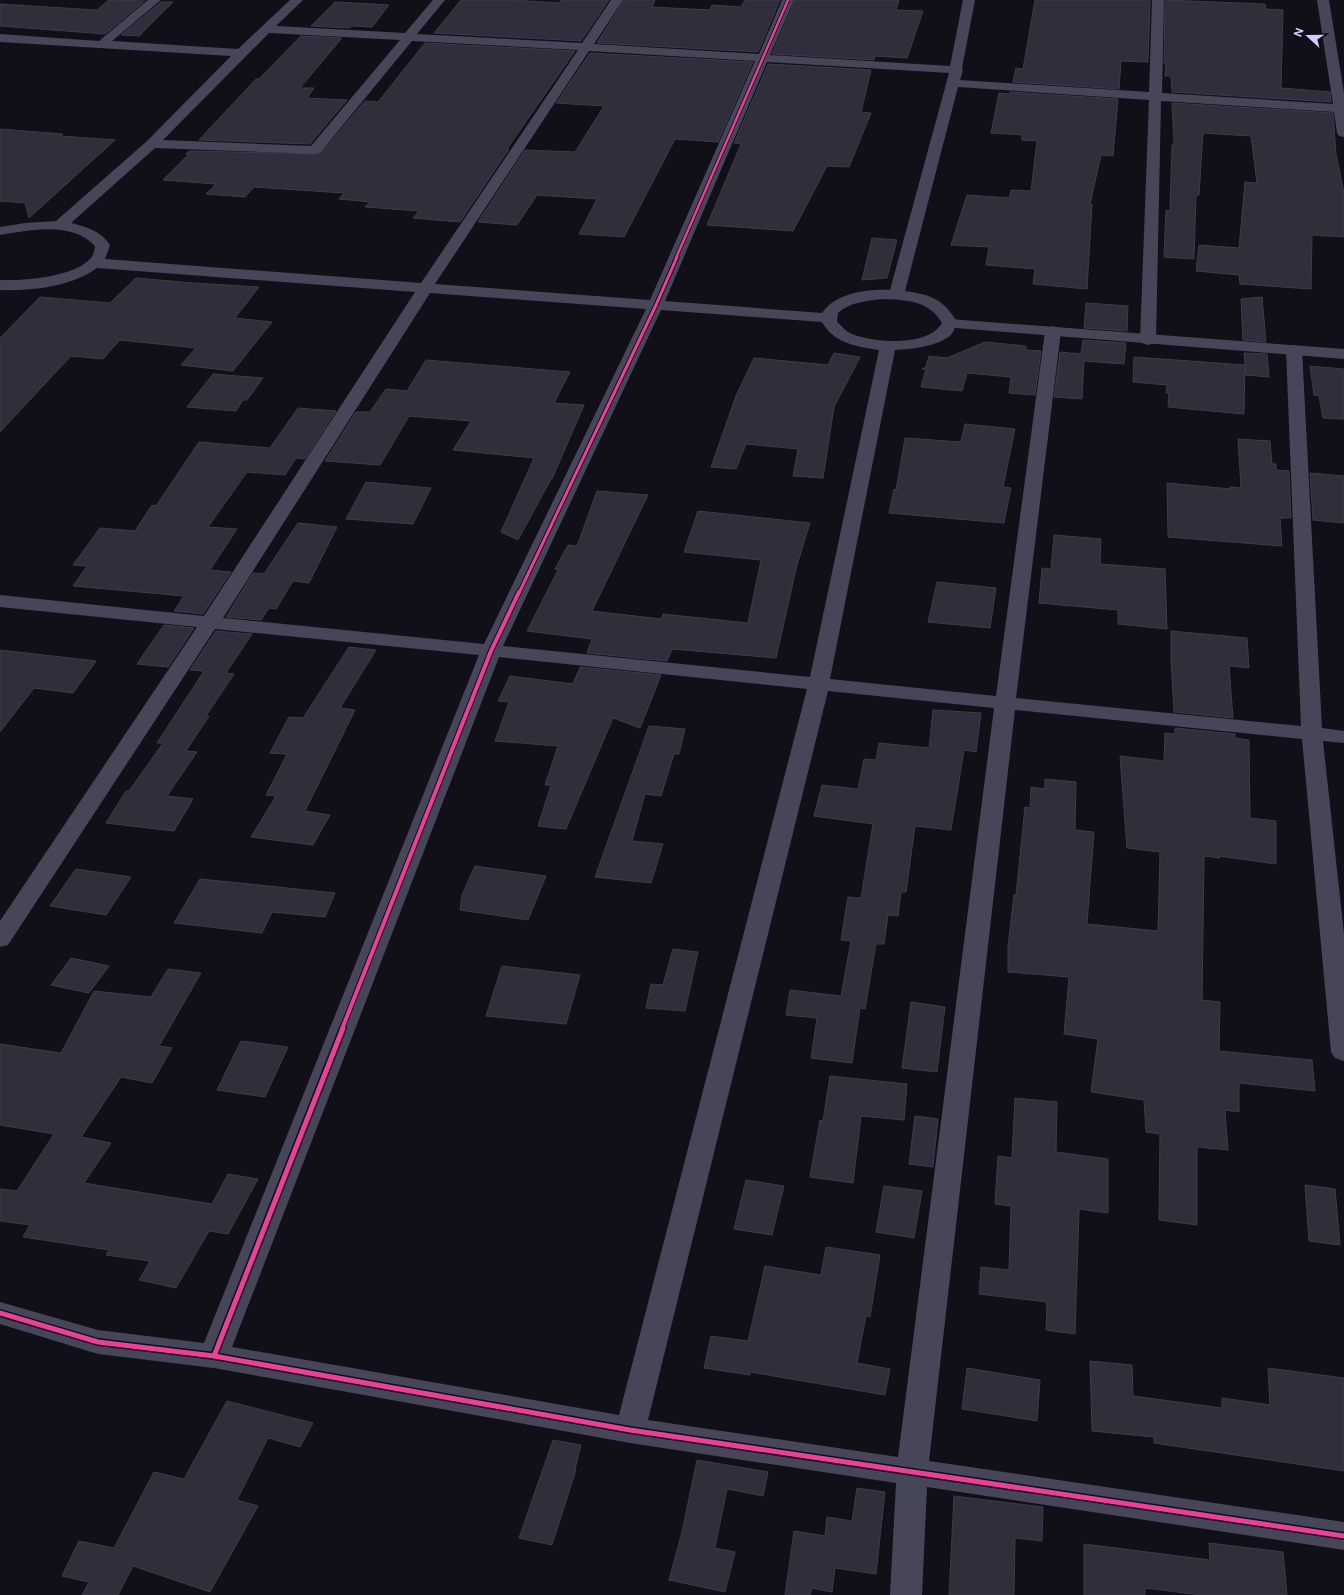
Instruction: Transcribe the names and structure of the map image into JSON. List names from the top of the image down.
{
  "north": "left"
}
